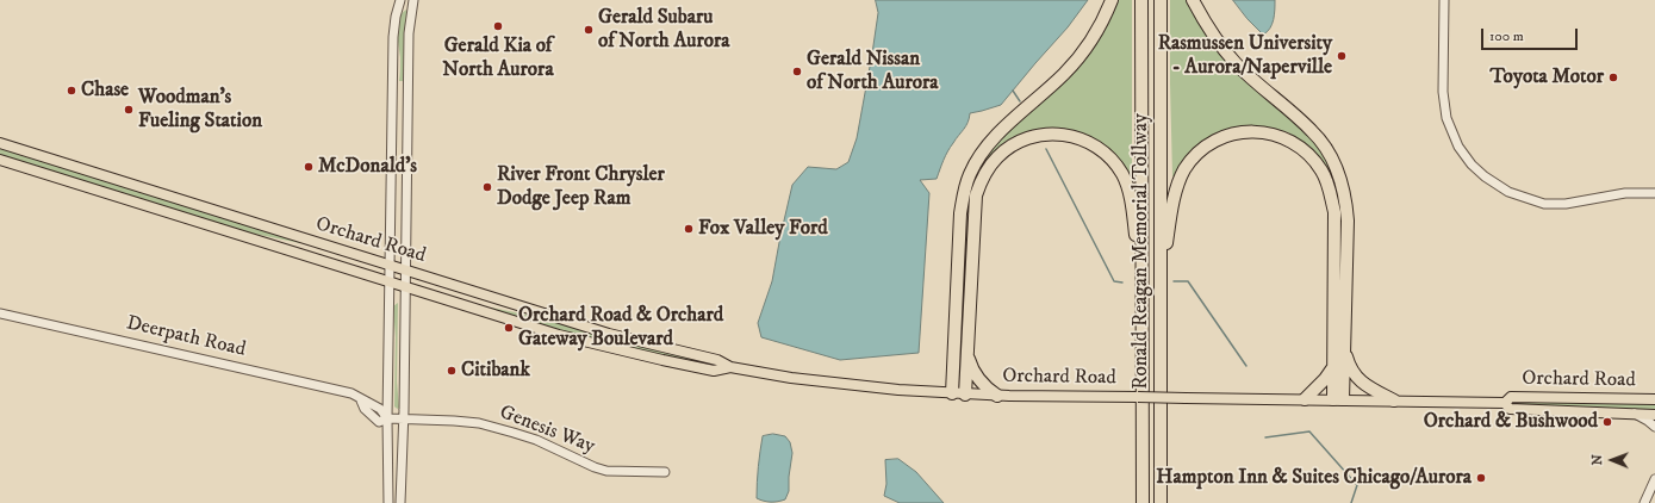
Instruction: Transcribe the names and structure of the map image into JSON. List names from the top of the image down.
{
  "streets": {
    "highway": ["Ronald Reagan Memorial Tollway"],
    "main road": ["Orchard Road"],
    "street": ["Deerpath Road", "Genesis Way"]
  },
  "crossings": [
    ["Deerpath Road", "Genesis Way"]
  ],
  "places": [
    "Gerald Kia of North Aurora",
    "Gerald Subaru of North Aurora",
    "Rasmussen University - Aurora/Naperville",
    "Gerald Nissan of North Aurora",
    "Toyota Motor",
    "Chase",
    "Woodman's Fueling Station",
    "McDonald's",
    "River Front Chrysler Dodge Jeep Ram",
    "Fox Valley Ford",
    "Orchard Road & Orchard Gateway Boulevard",
    "Citibank",
    "Orchard & Bushwood",
    "Hampton Inn & Suites Chicago/Aurora"
  ],
  "scale_bar": "100 m",
  "north": "left"
}
